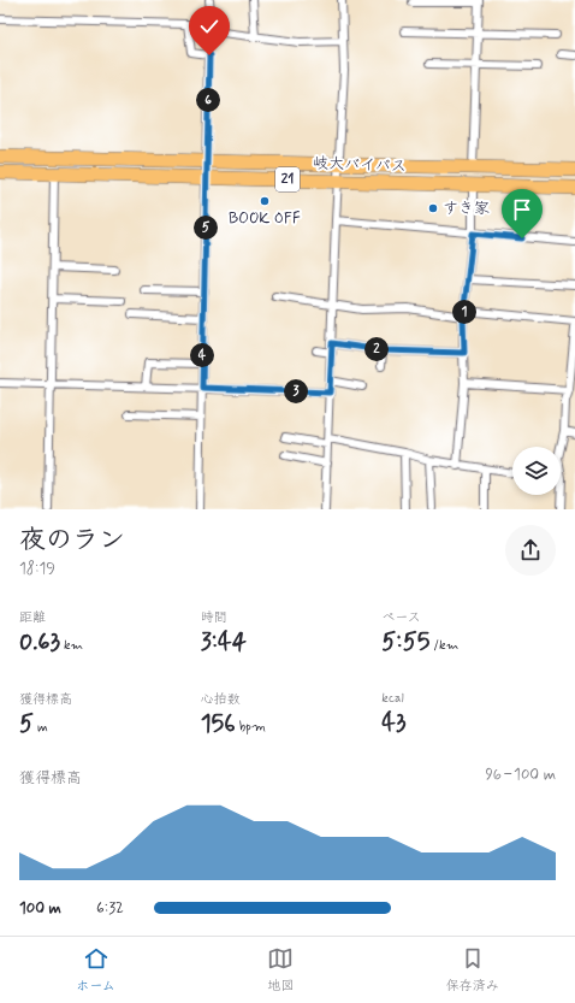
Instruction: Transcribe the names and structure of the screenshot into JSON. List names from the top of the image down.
{
  "streets": {
    "highway": ["岐大バイパス", "21"]
  },
  "places": ["BOOK OFF", "すき家"],
  "page": {
    "pins": [
      "6",
      "5",
      "1",
      "2",
      "4",
      "3"
    ],
    "heading": ["夜のラン", "18:19"],
    "stats": [
      ["距離", "0.63 km"],
      ["時間", "3:44"],
      ["ペース", "5:55 /km"],
      ["獲得標高", "5 m"],
      ["心拍数", "156 bpm"],
      ["kcal", "43"]
    ],
    "chart": ["獲得標高", "96–100 m"],
    "list": [
      {
        "name": "100 m",
        "note": "6:32"
      }
    ],
    "tabs": ["ホーム", "地図", "保存済み"]
  }
}
